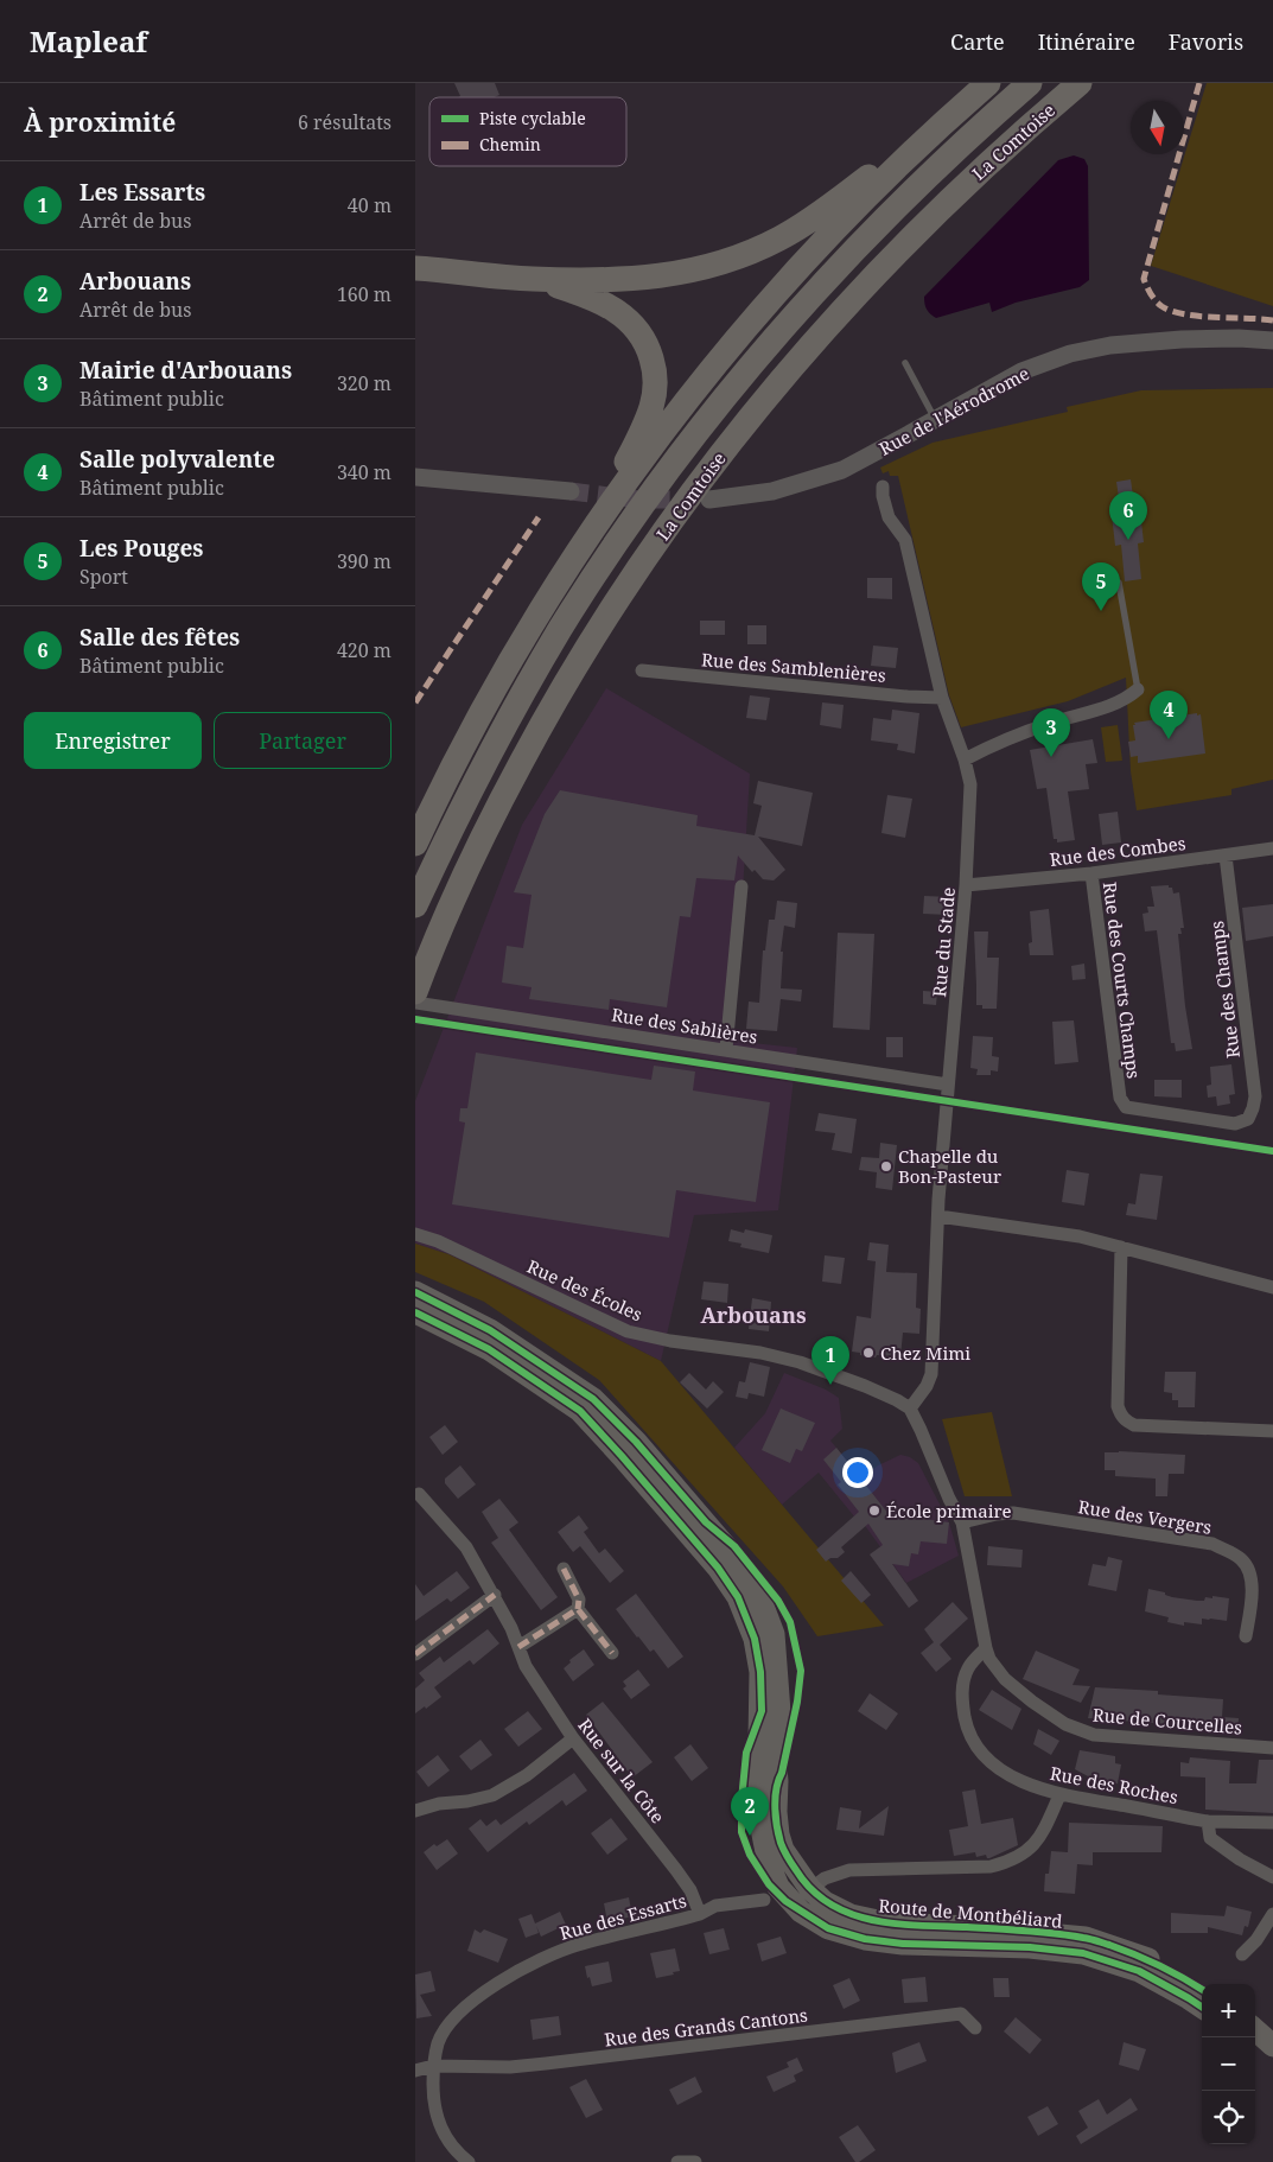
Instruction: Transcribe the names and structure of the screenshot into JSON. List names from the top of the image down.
{
  "streets": {
    "highway": ["La Comtoise"],
    "main road": ["Route de Montbéliard"],
    "street": [
      "Rue de l'Aérodrome",
      "Rue des Samblenières",
      "Rue des Combes",
      "Rue du Stade",
      "Rue des Courts Champs",
      "Rue des Champs",
      "Rue des Sablières",
      "Rue des Écoles",
      "Rue des Vergers",
      "Rue de Courcelles",
      "Rue sur la Côte",
      "Rue des Roches",
      "Rue des Essarts",
      "Rue des Grands Cantons"
    ]
  },
  "crossings": [
    ["Rue des Samblenières", "Rue du Stade"],
    ["Rue des Combes", "Rue du Stade"],
    ["Rue des Combes", "Rue des Courts Champs"],
    ["Rue des Combes", "Rue des Champs"],
    ["Rue du Stade", "Rue des Sablières"],
    ["Rue du Stade", "Rue des Écoles"],
    ["Rue des Courts Champs", "Rue des Champs"],
    ["Rue de Courcelles", "Rue des Roches"],
    ["Rue sur la Côte", "Rue des Essarts"],
    ["Rue des Essarts", "Rue des Grands Cantons"]
  ],
  "districts": ["Arbouans"],
  "places": ["Chapelle du Bon-Pasteur", "Chez Mimi", "École primaire"],
  "legend": ["Piste cyclable", "Chemin"],
  "north": "bottom",
  "page": {
    "header": "Mapleaf",
    "nav": ["Carte", "Itinéraire", "Favoris"],
    "heading": ["À proximité", "6 résultats"],
    "list": [
      {
        "mark": "1",
        "name": "Les Essarts",
        "note": "Arrêt de bus",
        "value": "40 m"
      },
      {
        "mark": "2",
        "name": "Arbouans",
        "note": "Arrêt de bus",
        "value": "160 m"
      },
      {
        "mark": "3",
        "name": "Mairie d'Arbouans",
        "note": "Bâtiment public",
        "value": "320 m"
      },
      {
        "mark": "4",
        "name": "Salle polyvalente",
        "note": "Bâtiment public",
        "value": "340 m"
      },
      {
        "mark": "5",
        "name": "Les Pouges",
        "note": "Sport",
        "value": "390 m"
      },
      {
        "mark": "6",
        "name": "Salle des fêtes",
        "note": "Bâtiment public",
        "value": "420 m"
      }
    ],
    "pins": [
      "6",
      "5",
      "4",
      "3",
      "1",
      "2"
    ],
    "buttons": ["Enregistrer", "Partager"],
    "map_buttons": ["+", "−"]
  }
}
